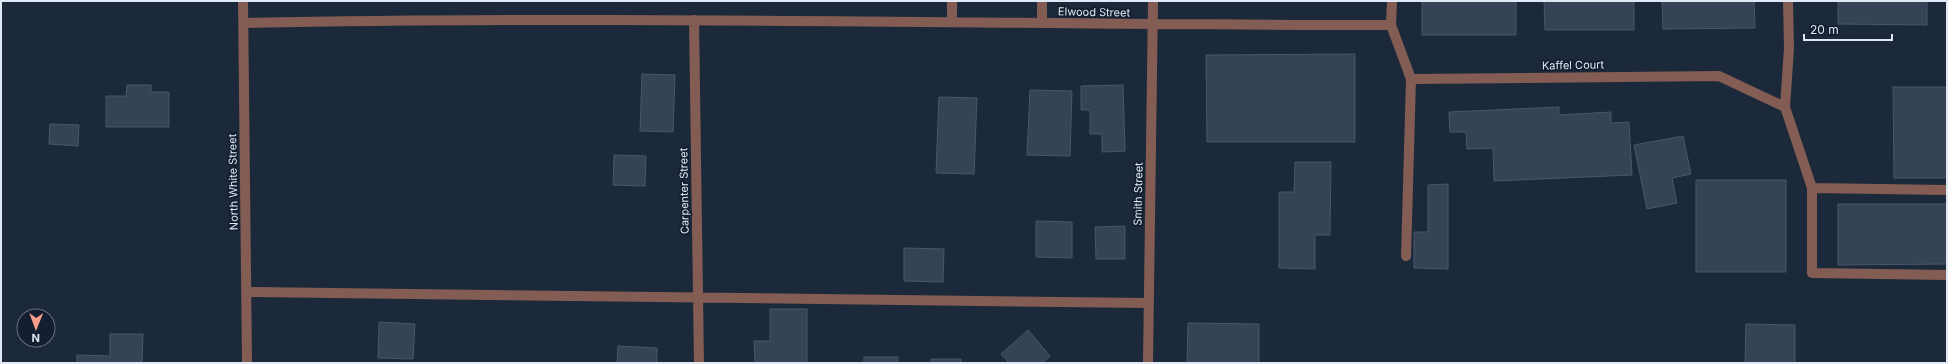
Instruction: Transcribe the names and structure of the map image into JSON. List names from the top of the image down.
{
  "streets": {
    "street": [
      "Elwood Street",
      "Kaffel Court",
      "North White Street",
      "Carpenter Street",
      "Smith Street"
    ]
  },
  "crossings": [
    ["Elwood Street", "North White Street"],
    ["Elwood Street", "Carpenter Street"],
    ["Elwood Street", "Smith Street"]
  ],
  "scale_bar": "20 m",
  "north": "bottom"
}
